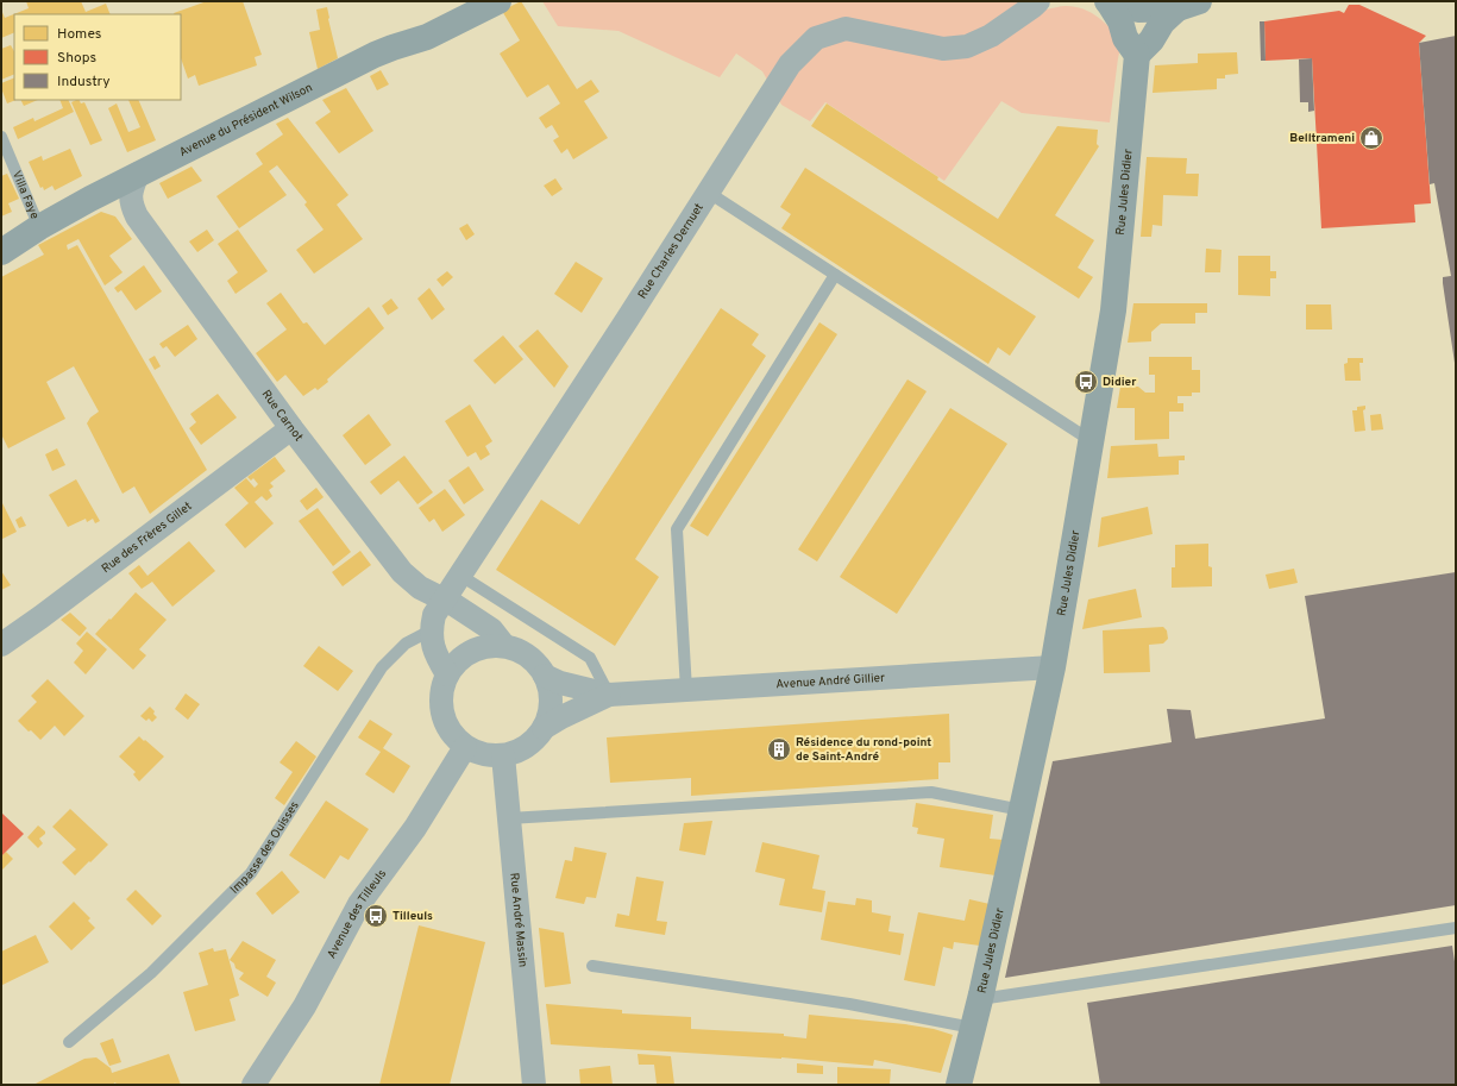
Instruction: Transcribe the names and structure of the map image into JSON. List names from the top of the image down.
{
  "streets": {
    "street": [
      "Avenue du Président Wilson",
      "Rue Jules Didier",
      "Rue Charles Dernuet",
      "Rue Carnot",
      "Rue des Frères Gillet",
      "Avenue André Gillier",
      "Avenue des Tilleuls",
      "Rue André Massin"
    ],
    "lane": ["Villa Faye", "Impasse des Ouisses"]
  },
  "crossings": [
    ["Avenue du Président Wilson", "Villa Faye"],
    ["Avenue du Président Wilson", "Rue Carnot"],
    ["Rue Jules Didier", "Avenue André Gillier"],
    ["Rue Charles Dernuet", "Rue Carnot"],
    ["Rue Charles Dernuet", "Impasse des Ouisses"],
    ["Rue Carnot", "Rue des Frères Gillet"],
    ["Rue Carnot", "Avenue André Gillier"],
    ["Rue Carnot", "Avenue des Tilleuls"],
    ["Rue Carnot", "Rue André Massin"],
    ["Avenue André Gillier", "Avenue des Tilleuls"],
    ["Avenue André Gillier", "Rue André Massin"],
    ["Avenue des Tilleuls", "Rue André Massin"]
  ],
  "places": {
    "shop": ["Belltrameni"],
    "bus stop": ["Didier", "Tilleuls"],
    "building": ["Résidence du rond-point de Saint-André"]
  },
  "legend": ["Homes", "Shops", "Industry"]
}
